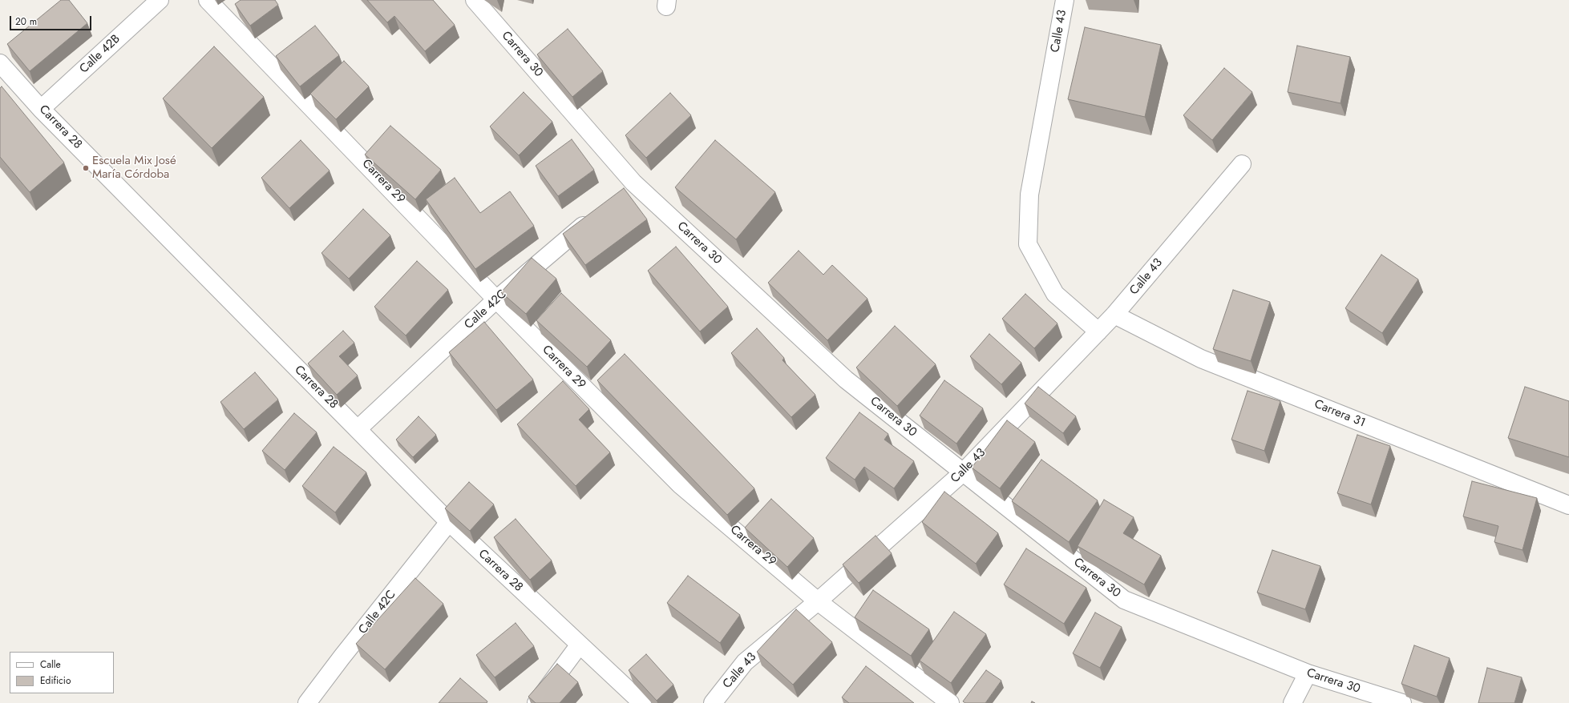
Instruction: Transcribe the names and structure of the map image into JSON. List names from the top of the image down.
{
  "streets": {
    "street": [
      "Calle 43",
      "Calle 42B",
      "Carrera 30",
      "Carrera 28",
      "Carrera 29",
      "Calle 42C",
      "Carrera 31"
    ]
  },
  "crossings": [
    ["Calle 43", "Carrera 30"],
    ["Calle 43", "Carrera 29"],
    ["Calle 43", "Carrera 31"],
    ["Calle 42B", "Carrera 28"],
    ["Carrera 28", "Calle 42C"],
    ["Carrera 29", "Calle 42C"]
  ],
  "places": ["Escuela Mix José María Córdoba"],
  "legend": ["Calle", "Edificio"],
  "scale_bar": "20 m"
}
